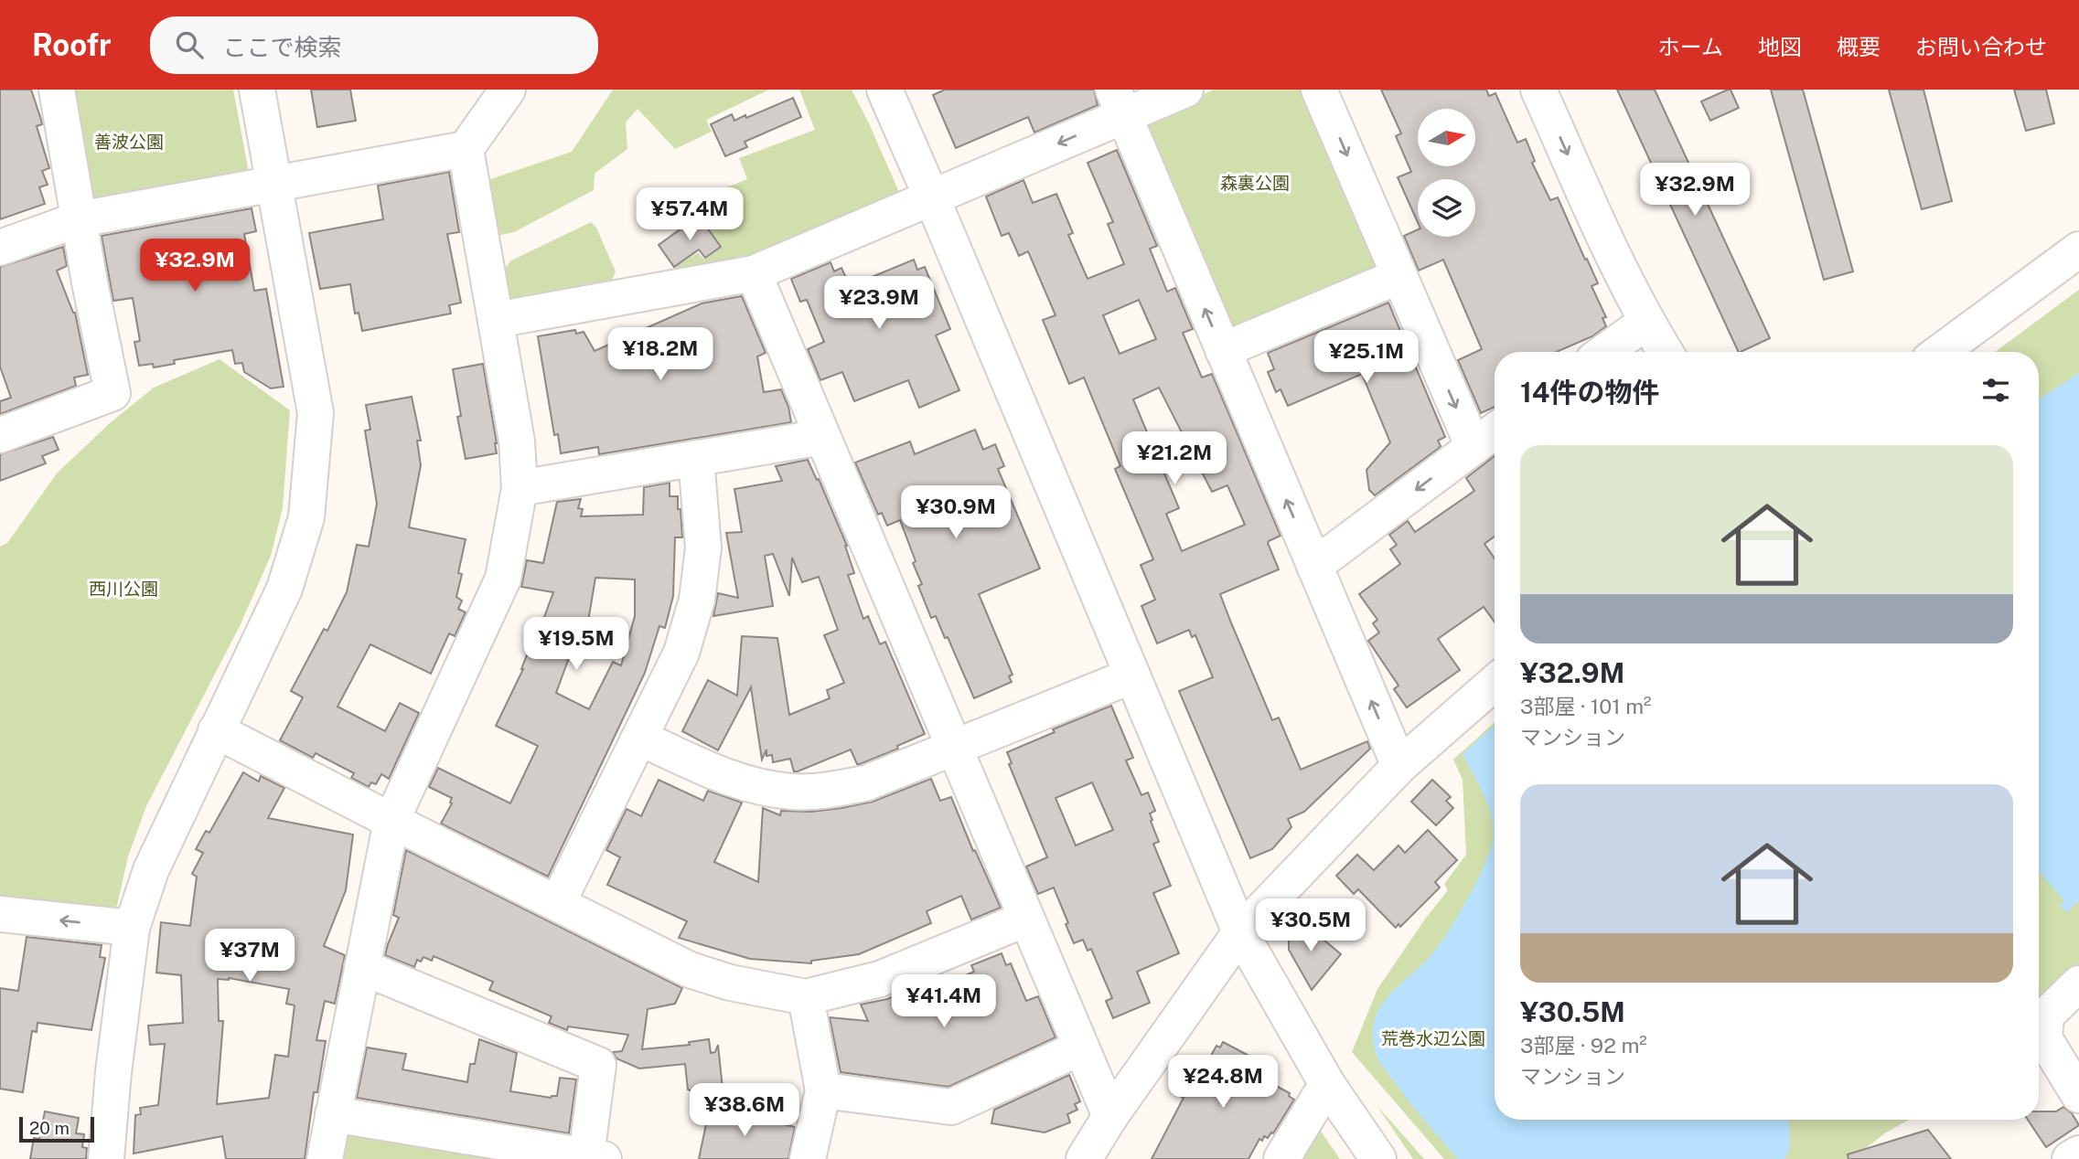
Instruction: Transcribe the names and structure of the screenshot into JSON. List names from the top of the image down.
{
  "parks": [
    "善波公園",
    "森裏公園",
    "西川公園",
    "荒巻水辺公園"
  ],
  "scale_bar": "20 m",
  "north": "right",
  "page": {
    "header": "Roofr",
    "search": "ここで検索",
    "nav": [
      "ホーム",
      "地図",
      "概要",
      "お問い合わせ"
    ],
    "price": [
      "¥32.9M",
      "¥57.4M",
      "¥32.9M",
      "¥23.9M",
      "¥18.2M",
      "¥25.1M",
      "¥21.2M",
      "¥30.9M",
      "¥19.5M",
      "¥30.5M",
      "¥37M",
      "¥41.4M",
      "¥24.8M",
      "¥38.6M"
    ],
    "heading": "14件の物件",
    "list": [
      {
        "name": "¥32.9M",
        "note": "3部屋 · 101 m² · マンション"
      },
      {
        "name": "¥30.5M",
        "note": "3部屋 · 92 m² · マンション"
      }
    ],
    "scale": "20 m"
  }
}
